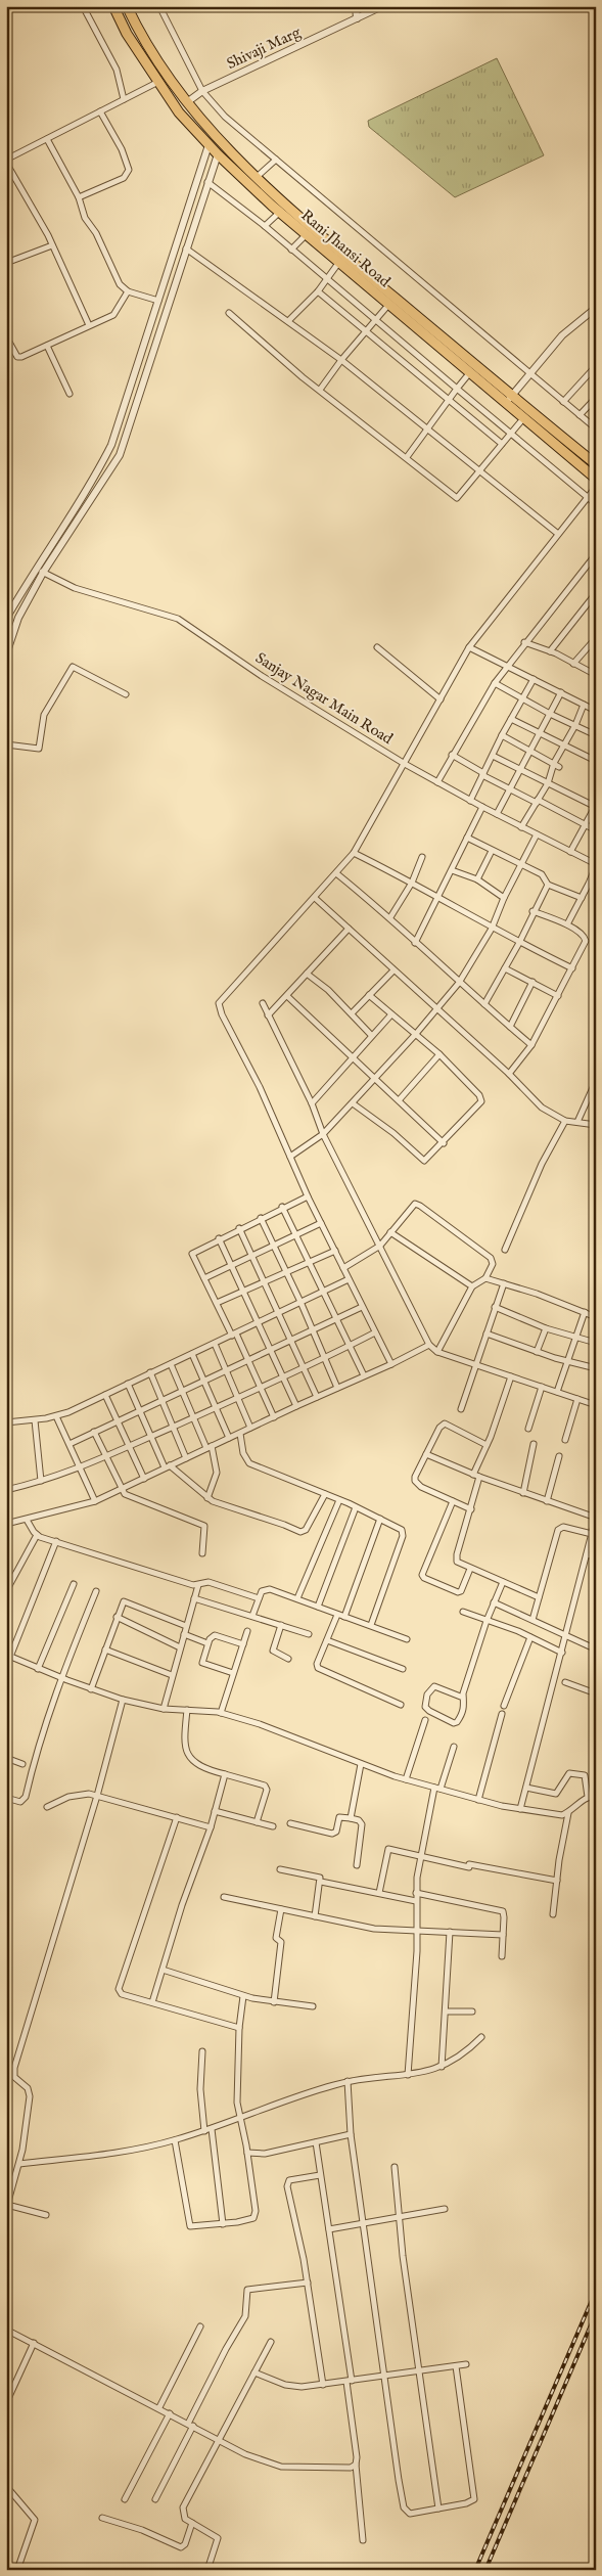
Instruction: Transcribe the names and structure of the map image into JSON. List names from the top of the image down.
{
  "streets": {
    "highway": ["Rani Jhansi Road"],
    "street": ["Shivaji Marg", "Sanjay Nagar Main Road"]
  },
  "crossings": [
    ["Shivaji Marg", "Rani Jhansi Road"]
  ]
}
